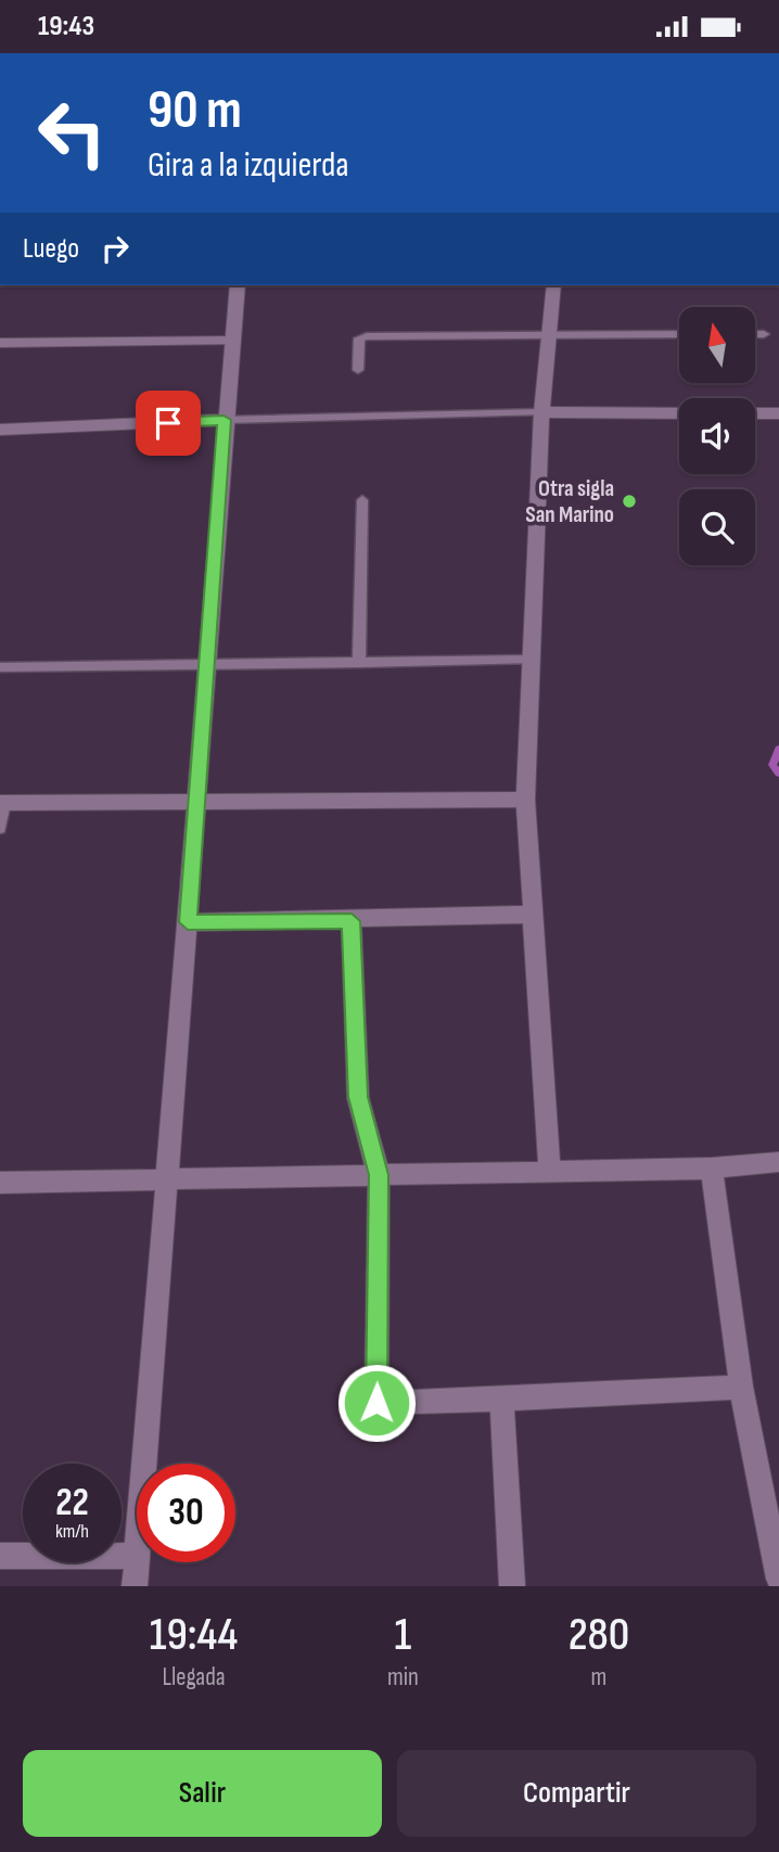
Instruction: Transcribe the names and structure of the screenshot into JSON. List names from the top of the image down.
{
  "places": ["Otra sigla San Marino"],
  "north": "top",
  "page": {
    "status": "19:43",
    "turn": ["90 m", "Gira a la izquierda"],
    "then": "Luego",
    "speed": "22 km/h",
    "limit": "30",
    "eta": [
      "19:44",
      "Llegada",
      "1",
      "min",
      "280",
      "m"
    ],
    "buttons": ["Salir", "Compartir"]
  }
}
